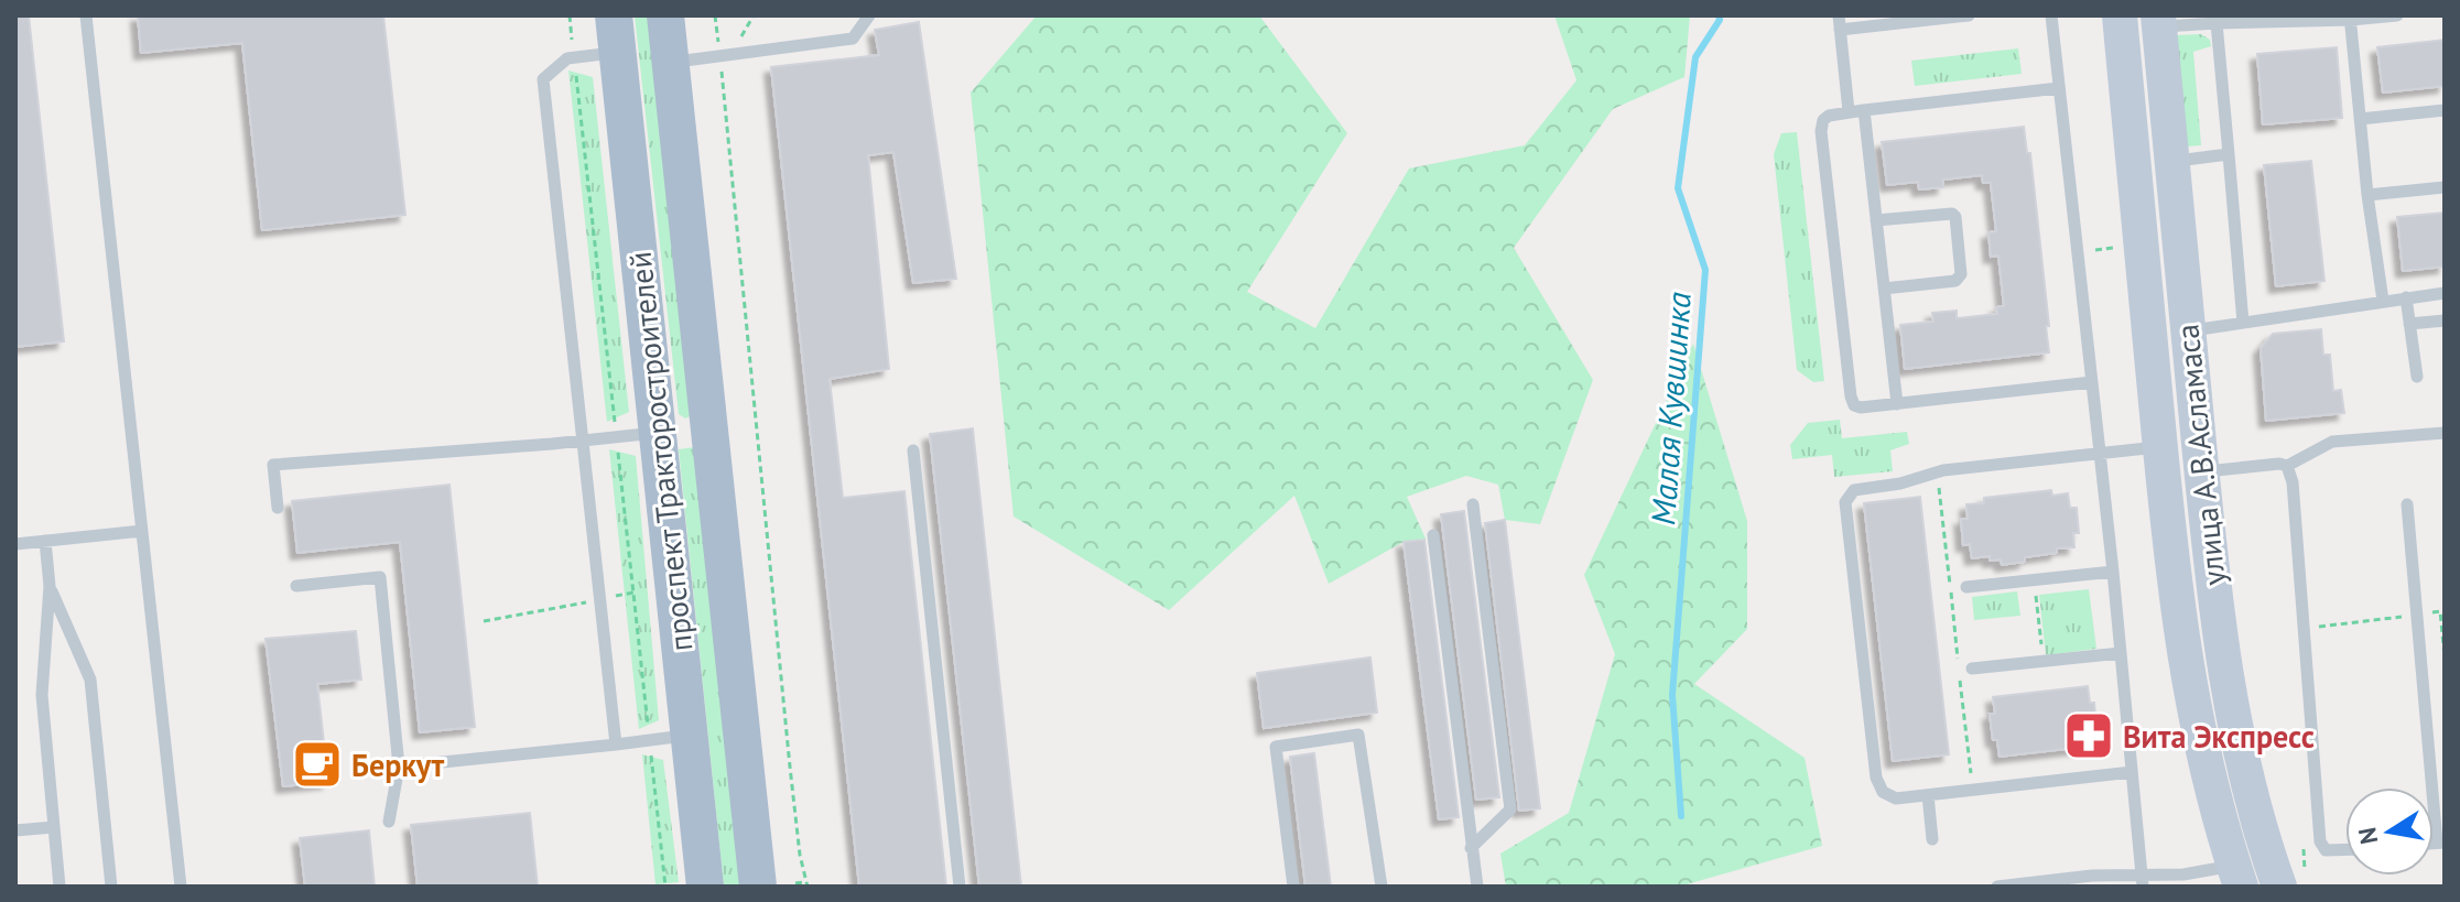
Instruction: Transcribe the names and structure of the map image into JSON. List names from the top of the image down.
{
  "streets": {
    "main road": ["проспект Тракторостроителей"],
    "street": ["улица А.В.Асламаса"]
  },
  "water": ["Малая Кувшинка"],
  "places": {
    "pharmacy": ["Вита Экспресс"],
    "cafe": ["Беркут"]
  },
  "north": "left"
}
